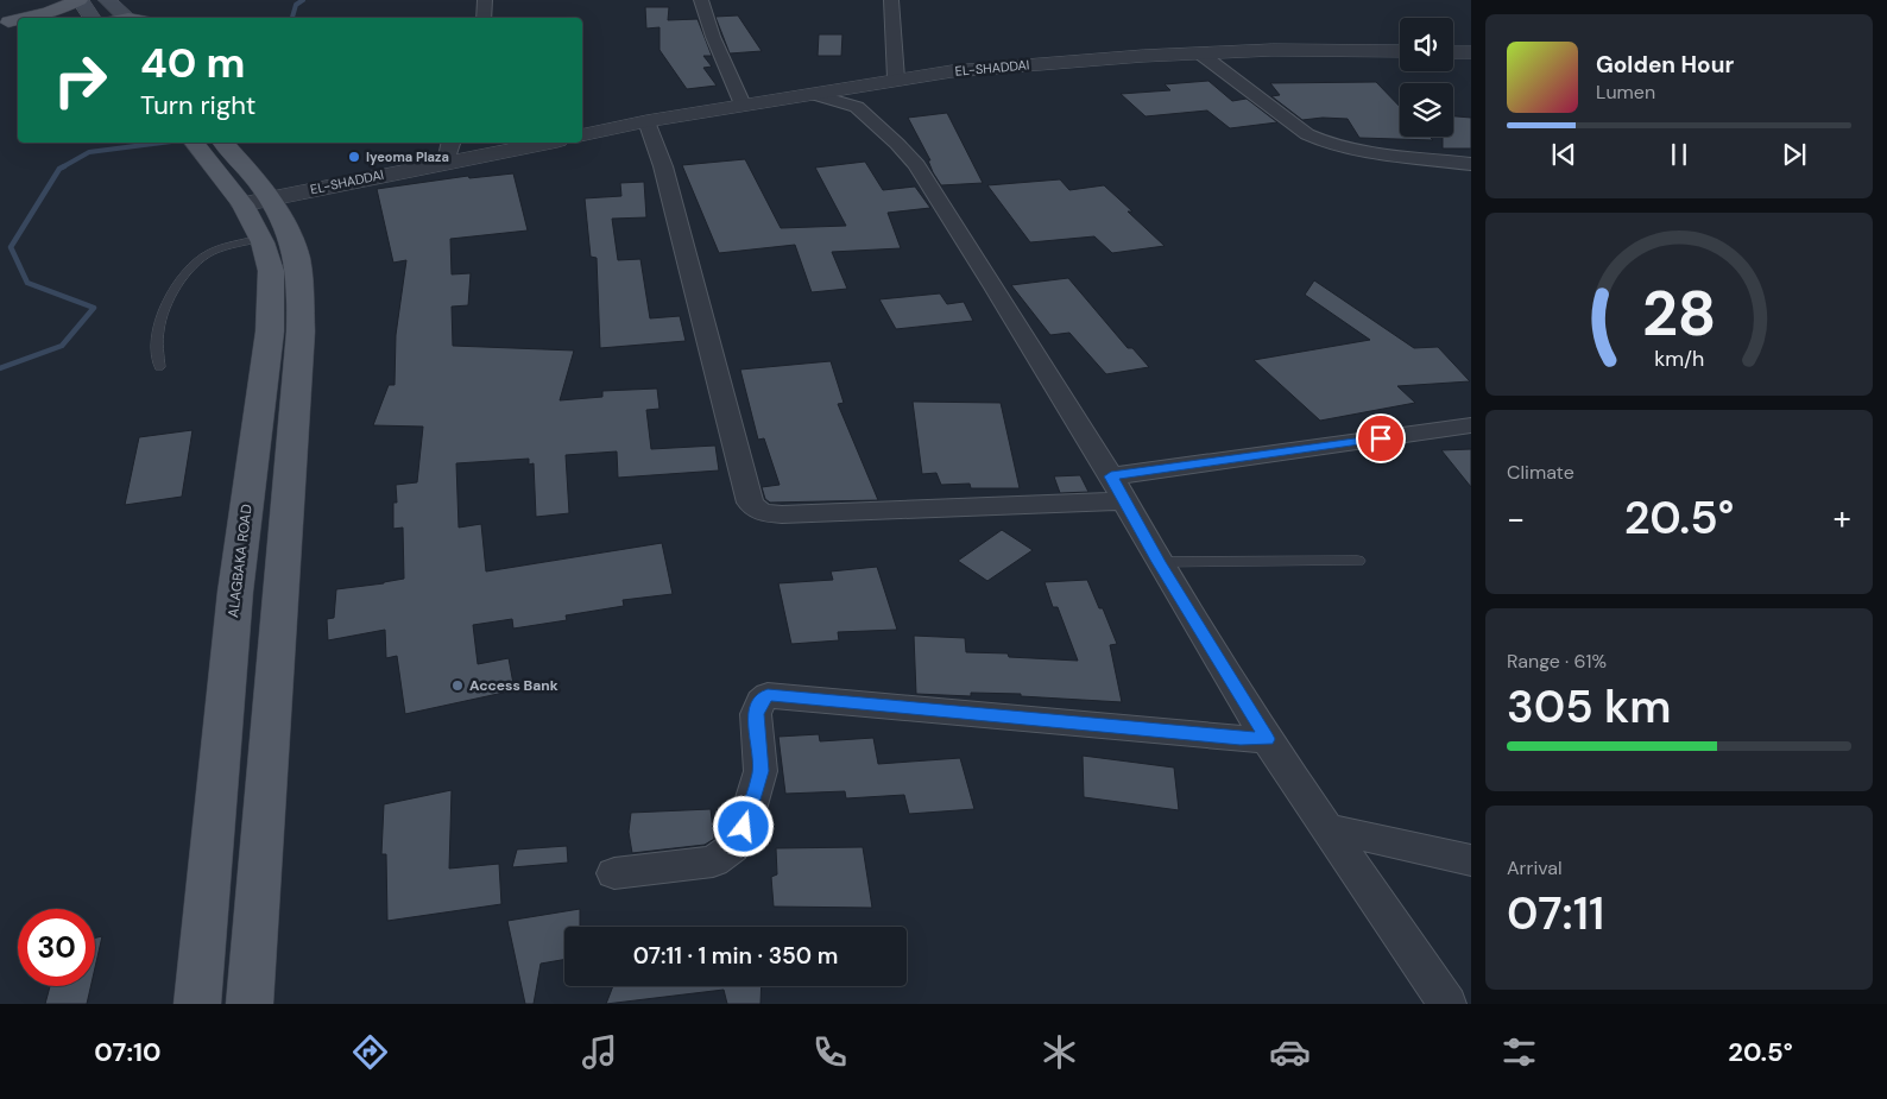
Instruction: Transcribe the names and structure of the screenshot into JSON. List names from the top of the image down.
{
  "streets": {
    "main road": ["ALAGBAKA ROAD"],
    "street": ["EL-SHADDAI"]
  },
  "crossings": [
    ["EL-SHADDAI", "ALAGBAKA ROAD"]
  ],
  "places": ["Iyeoma Plaza", "Access Bank"],
  "page": {
    "turn": ["40 m", "Turn right"],
    "song": ["Golden Hour", "Lumen"],
    "tile": [
      "Climate",
      ["Range · 61%", "305 km"],
      ["Arrival", "07:11"]
    ],
    "heat": ["−", "20.5°", "+"],
    "limit": "30",
    "trip": "07:11 · 1 min · 350 m",
    "tabs": ["07:10", "20.5°"],
    "gauge": ["28", "km/h"]
  }
}
